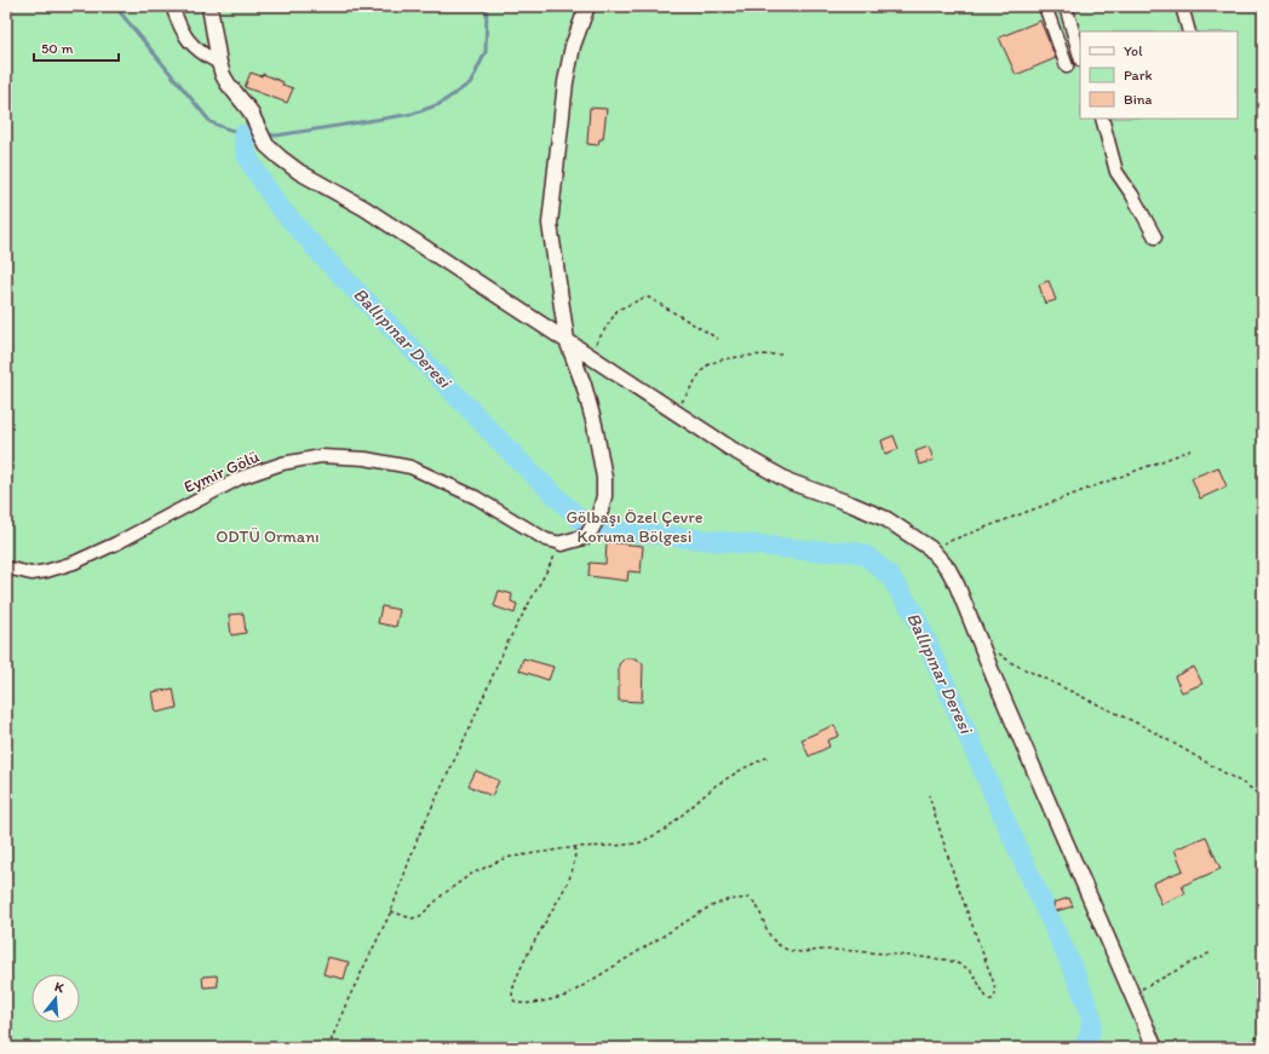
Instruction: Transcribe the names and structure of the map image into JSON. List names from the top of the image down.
{
  "streets": {
    "street": ["Eymir Gölü"]
  },
  "water": ["Ballıpınar Deresi"],
  "parks": ["Gölbaşı Özel Çevre Koruma Bölgesi", "ODTÜ Ormanı"],
  "legend": ["Yol", "Park", "Bina"],
  "scale_bar": "50 m",
  "north": "top"
}
